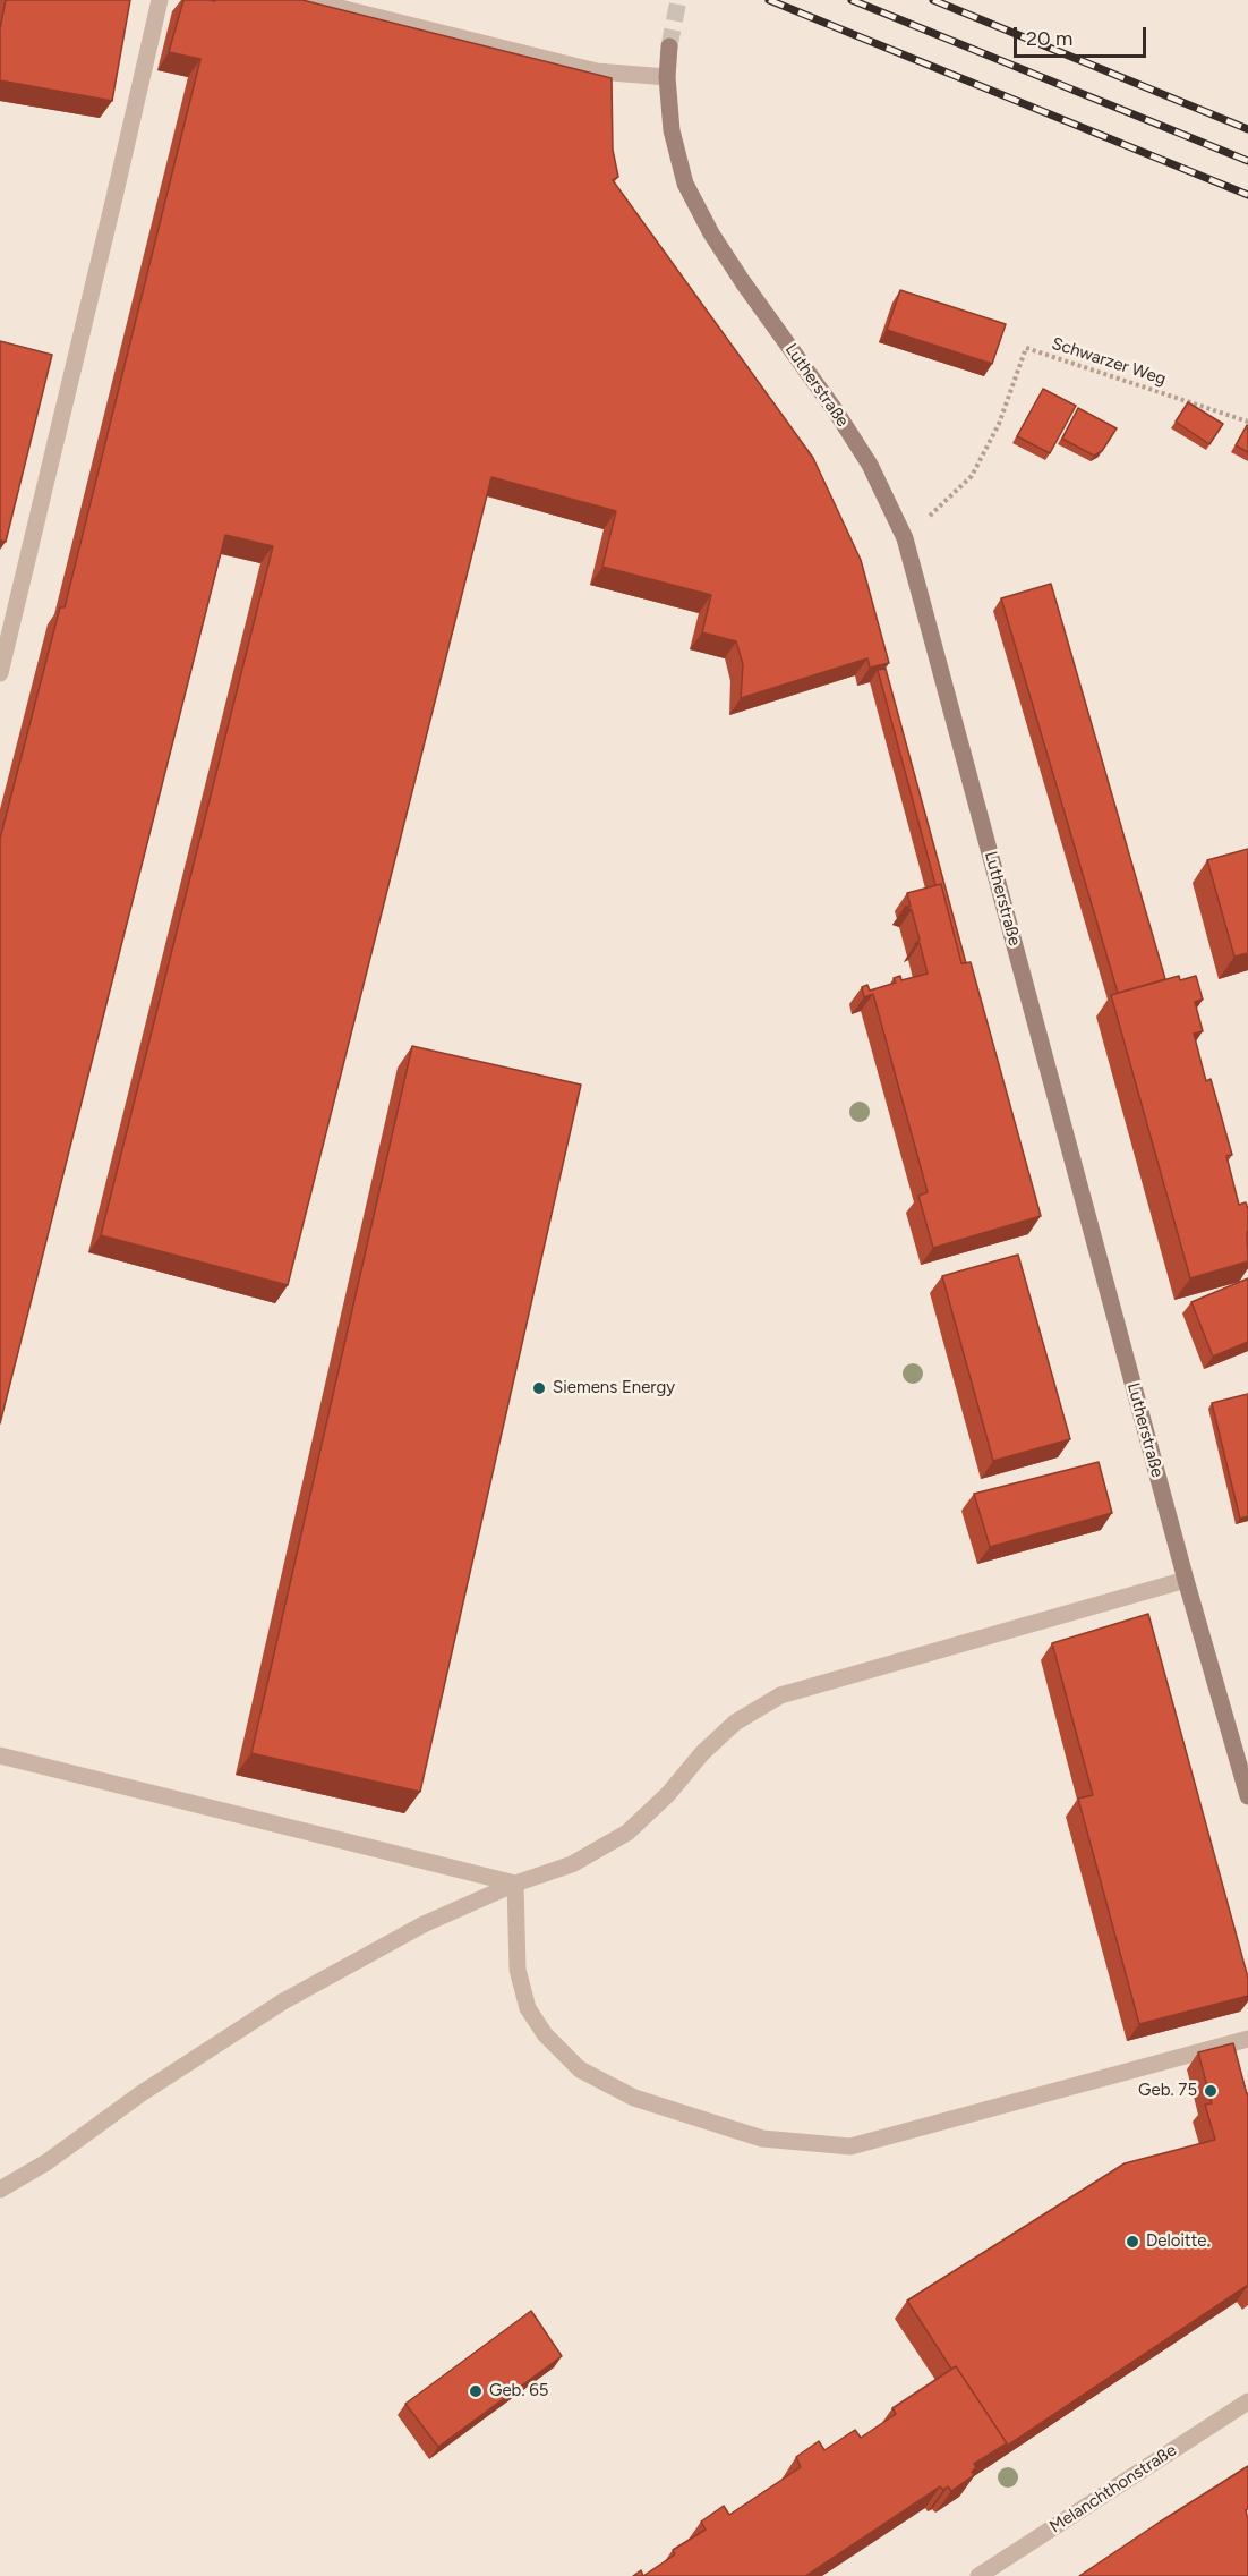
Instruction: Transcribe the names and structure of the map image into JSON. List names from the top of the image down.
{
  "streets": {
    "street": ["Lutherstraße", "Melanchthonstraße"],
    "path": ["Schwarzer Weg"]
  },
  "crossings": [
    ["Schwarzer Weg", "Lutherstraße"]
  ],
  "places": [
    "Siemens Energy",
    "Geb. 75",
    "Deloitte.",
    "Geb. 65"
  ],
  "scale_bar": "20 m"
}
